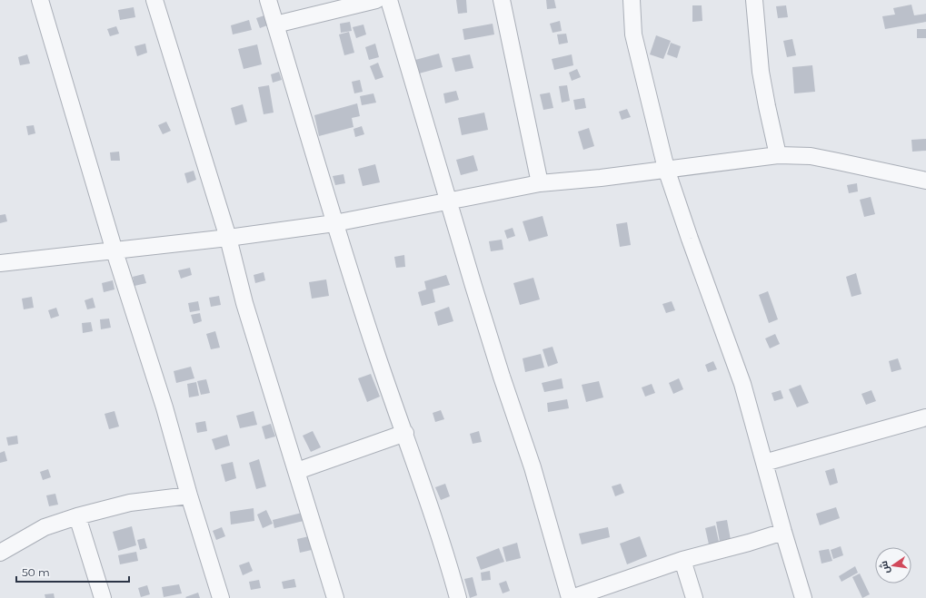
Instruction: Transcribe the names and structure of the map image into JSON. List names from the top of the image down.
{
  "scale_bar": "50 m",
  "north": "left"
}
